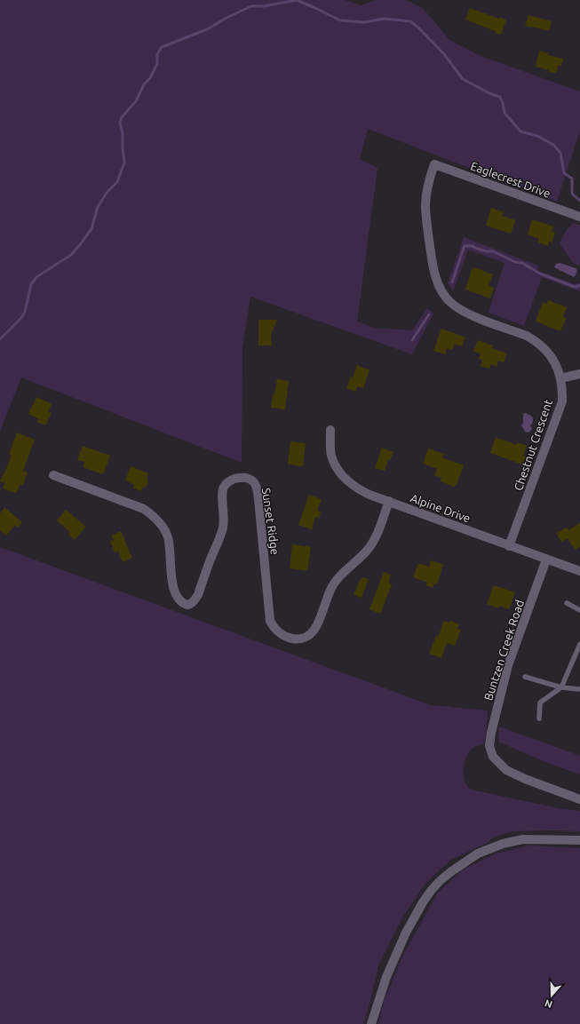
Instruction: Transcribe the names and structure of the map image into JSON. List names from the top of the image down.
{
  "streets": {
    "street": [
      "Eaglecrest Drive",
      "Chestnut Crescent",
      "Alpine Drive",
      "Sunset Ridge",
      "Buntzen Creek Road"
    ]
  },
  "crossings": [
    ["Eaglecrest Drive", "Chestnut Crescent"],
    ["Chestnut Crescent", "Alpine Drive"],
    ["Alpine Drive", "Sunset Ridge"],
    ["Alpine Drive", "Buntzen Creek Road"]
  ],
  "north": "bottom"
}
